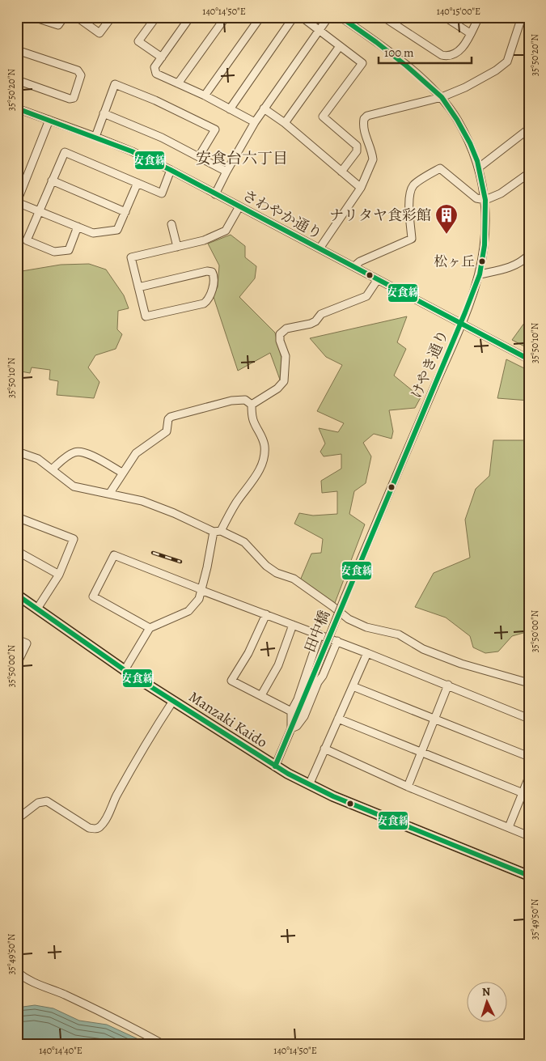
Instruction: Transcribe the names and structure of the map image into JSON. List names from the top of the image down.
{
  "streets": {
    "main road": ["Manzaki Kaido"],
    "street": ["さわやか通り", "けやき通り", "田中橋"]
  },
  "crossings": [
    ["さわやか通り", "けやき通り"],
    ["けやき通り", "田中橋"]
  ],
  "districts": ["安食台六丁目"],
  "places": {
    "building": ["ナリタヤ食彩館"],
    "other": ["松ヶ丘"]
  },
  "lines": ["transit line 安食線"],
  "scale_bar": "100 m",
  "north": "top",
  "coordinates": [
    "140°14'50\"E",
    "140°15'00\"E",
    "35°50'20\"N",
    "35°50'10\"N",
    "35°50'00\"N",
    "35°49'50\"N",
    "140°14'40\"E"
  ]
}
